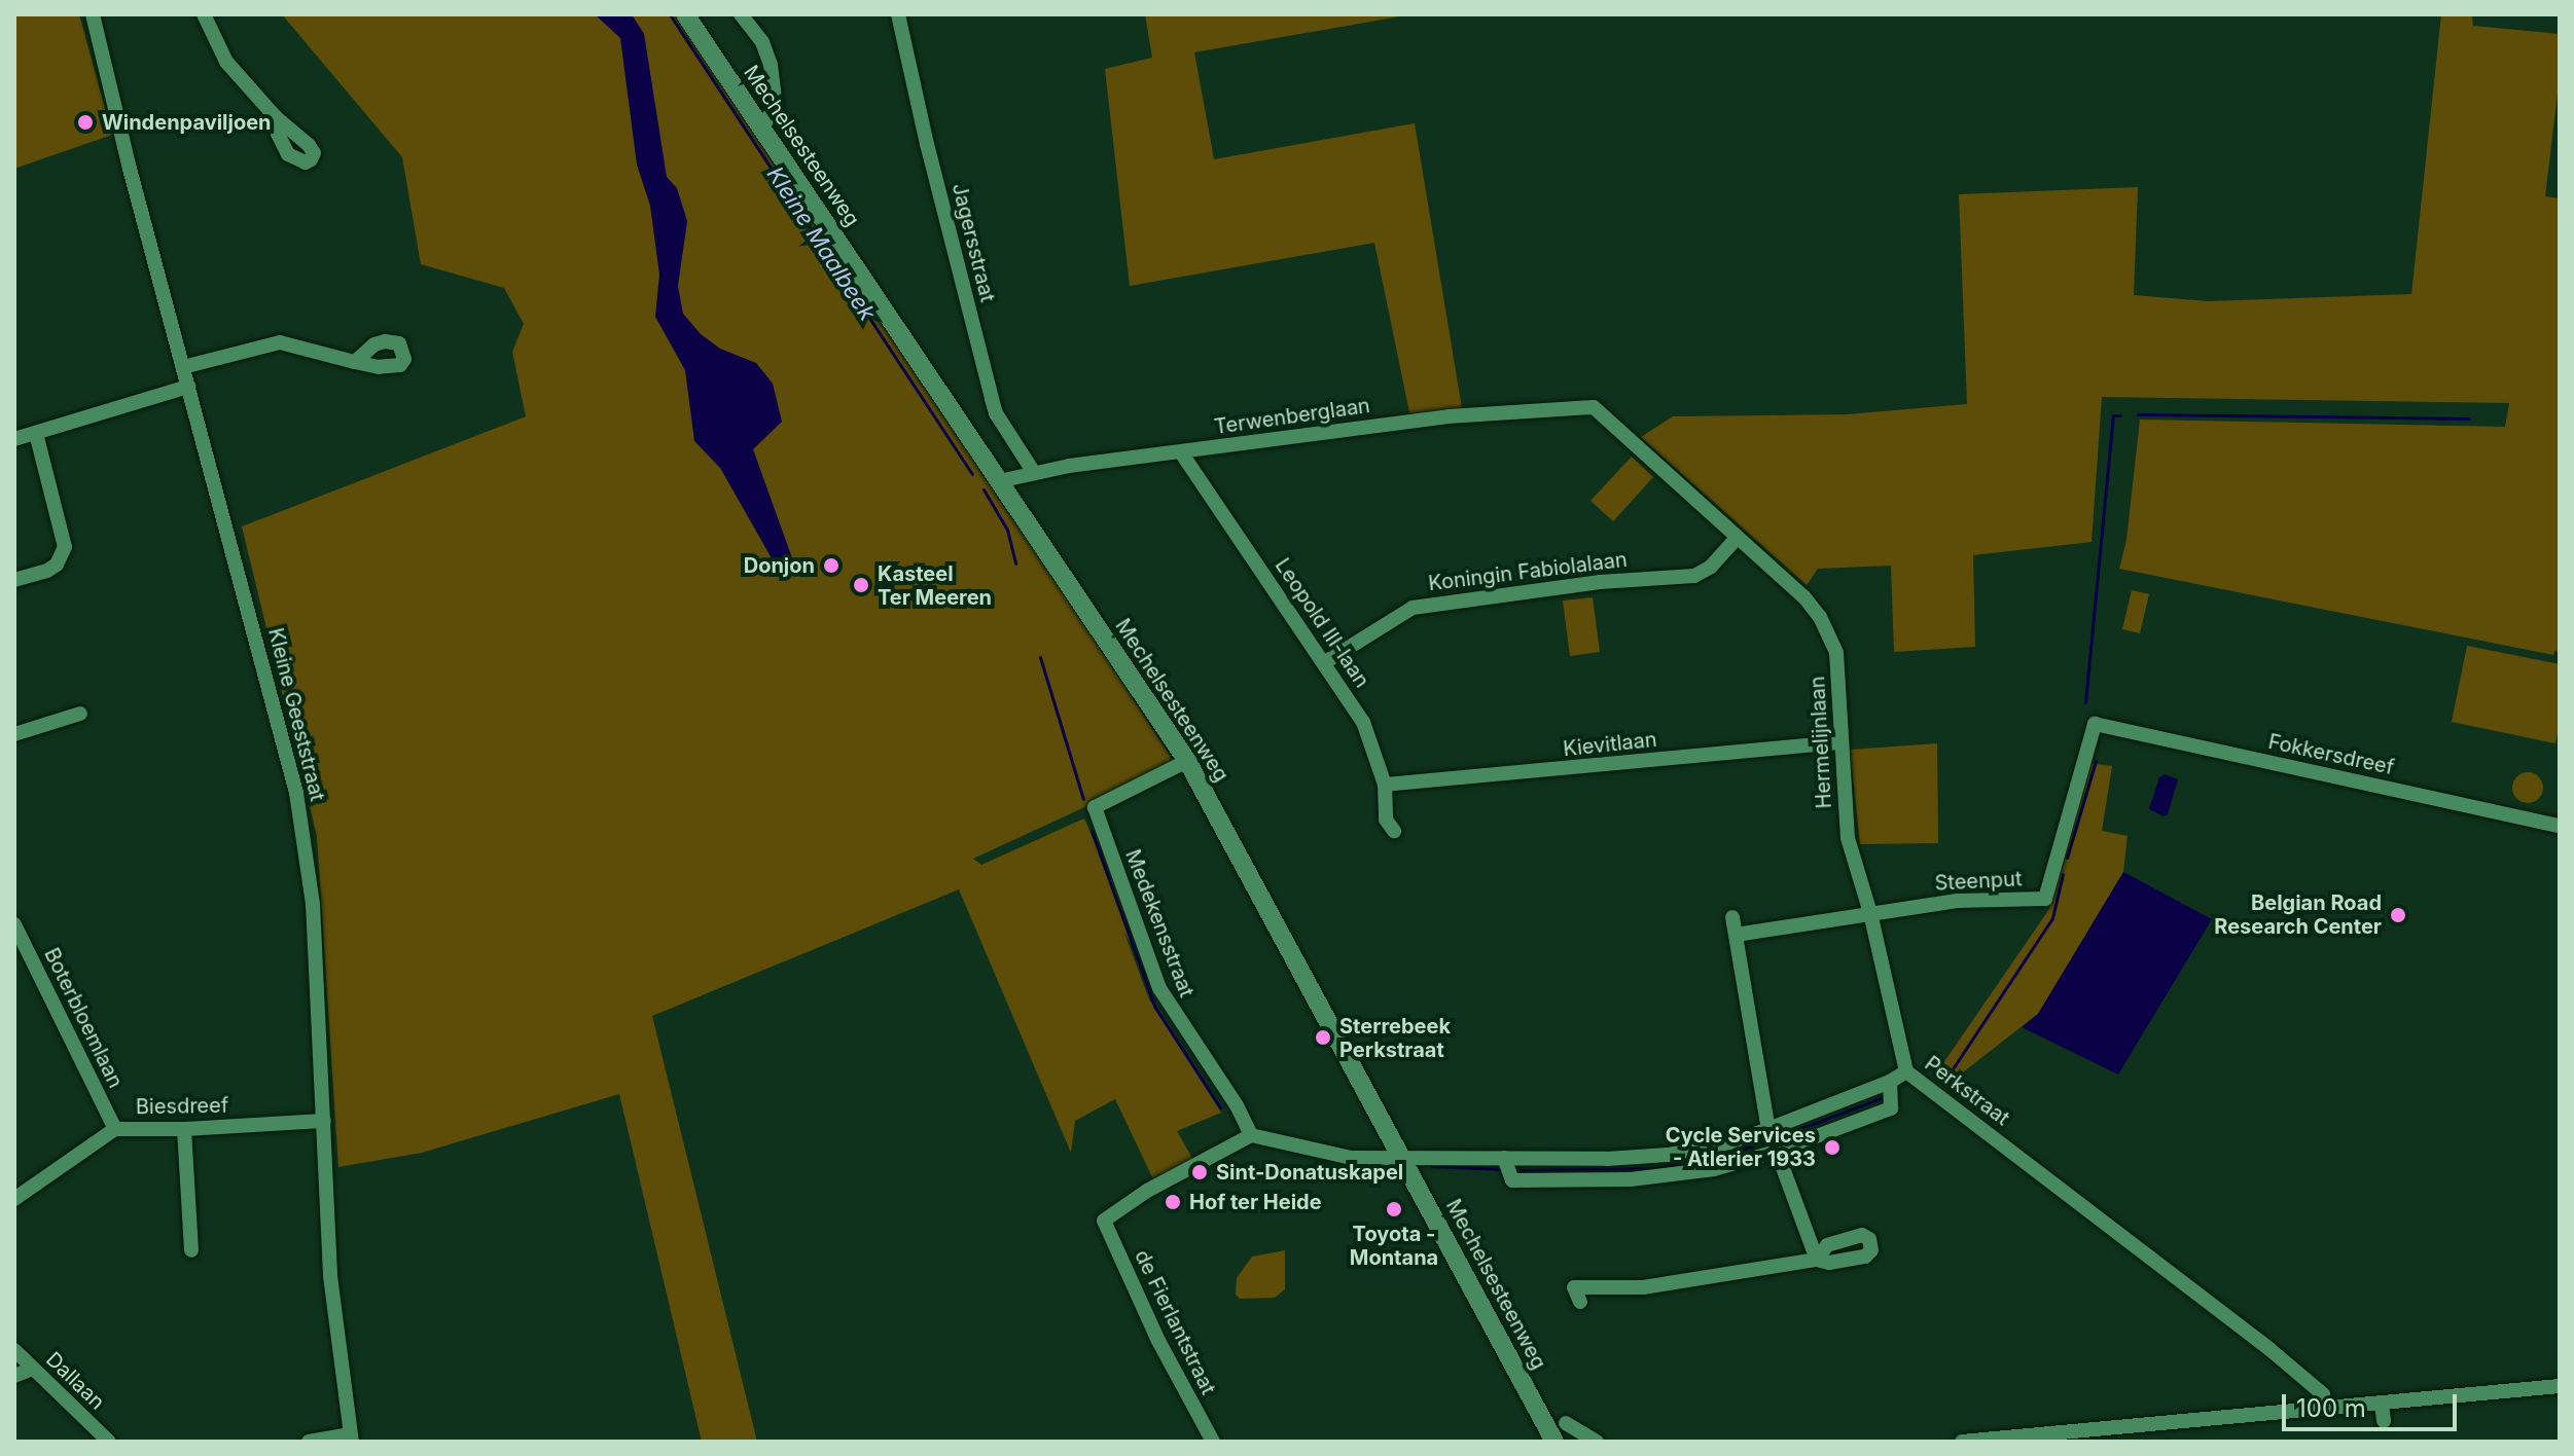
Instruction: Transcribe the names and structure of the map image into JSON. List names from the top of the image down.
{
  "streets": {
    "main road": ["Mechelsesteenweg"],
    "street": [
      "Jagersstraat",
      "Terwenberglaan",
      "Koningin Fabiolalaan",
      "Leopold III-laan",
      "Kleine Geeststraat",
      "Hermelijnlaan",
      "Kievitlaan",
      "Fokkersdreef",
      "Steenput",
      "Medekensstraat",
      "Boterbloemlaan",
      "Perkstraat",
      "Biesdreef",
      "de Fierlantstraat",
      "Dallaan"
    ]
  },
  "crossings": [
    ["Mechelsesteenweg", "Terwenberglaan"],
    ["Mechelsesteenweg", "Medekensstraat"],
    ["Mechelsesteenweg", "Perkstraat"],
    ["Jagersstraat", "Terwenberglaan"],
    ["Terwenberglaan", "Leopold III-laan"],
    ["Terwenberglaan", "Hermelijnlaan"],
    ["Koningin Fabiolalaan", "Leopold III-laan"],
    ["Koningin Fabiolalaan", "Hermelijnlaan"],
    ["Leopold III-laan", "Kievitlaan"],
    ["Kleine Geeststraat", "Biesdreef"],
    ["Hermelijnlaan", "Kievitlaan"],
    ["Hermelijnlaan", "Steenput"],
    ["Hermelijnlaan", "Perkstraat"],
    ["Fokkersdreef", "Steenput"],
    ["Medekensstraat", "Perkstraat"],
    ["Medekensstraat", "de Fierlantstraat"],
    ["Boterbloemlaan", "Biesdreef"],
    ["Perkstraat", "de Fierlantstraat"]
  ],
  "water": ["Kleine Maalbeek"],
  "places": [
    "Windenpaviljoen",
    "Donjon",
    "Kasteel Ter Meeren",
    "Belgian Road Research Center",
    "Sterrebeek Perkstraat",
    "Cycle Services - Atlerier 1933",
    "Sint-Donatuskapel",
    "Hof ter Heide",
    "Toyota - Montana"
  ],
  "scale_bar": "100 m"
}
